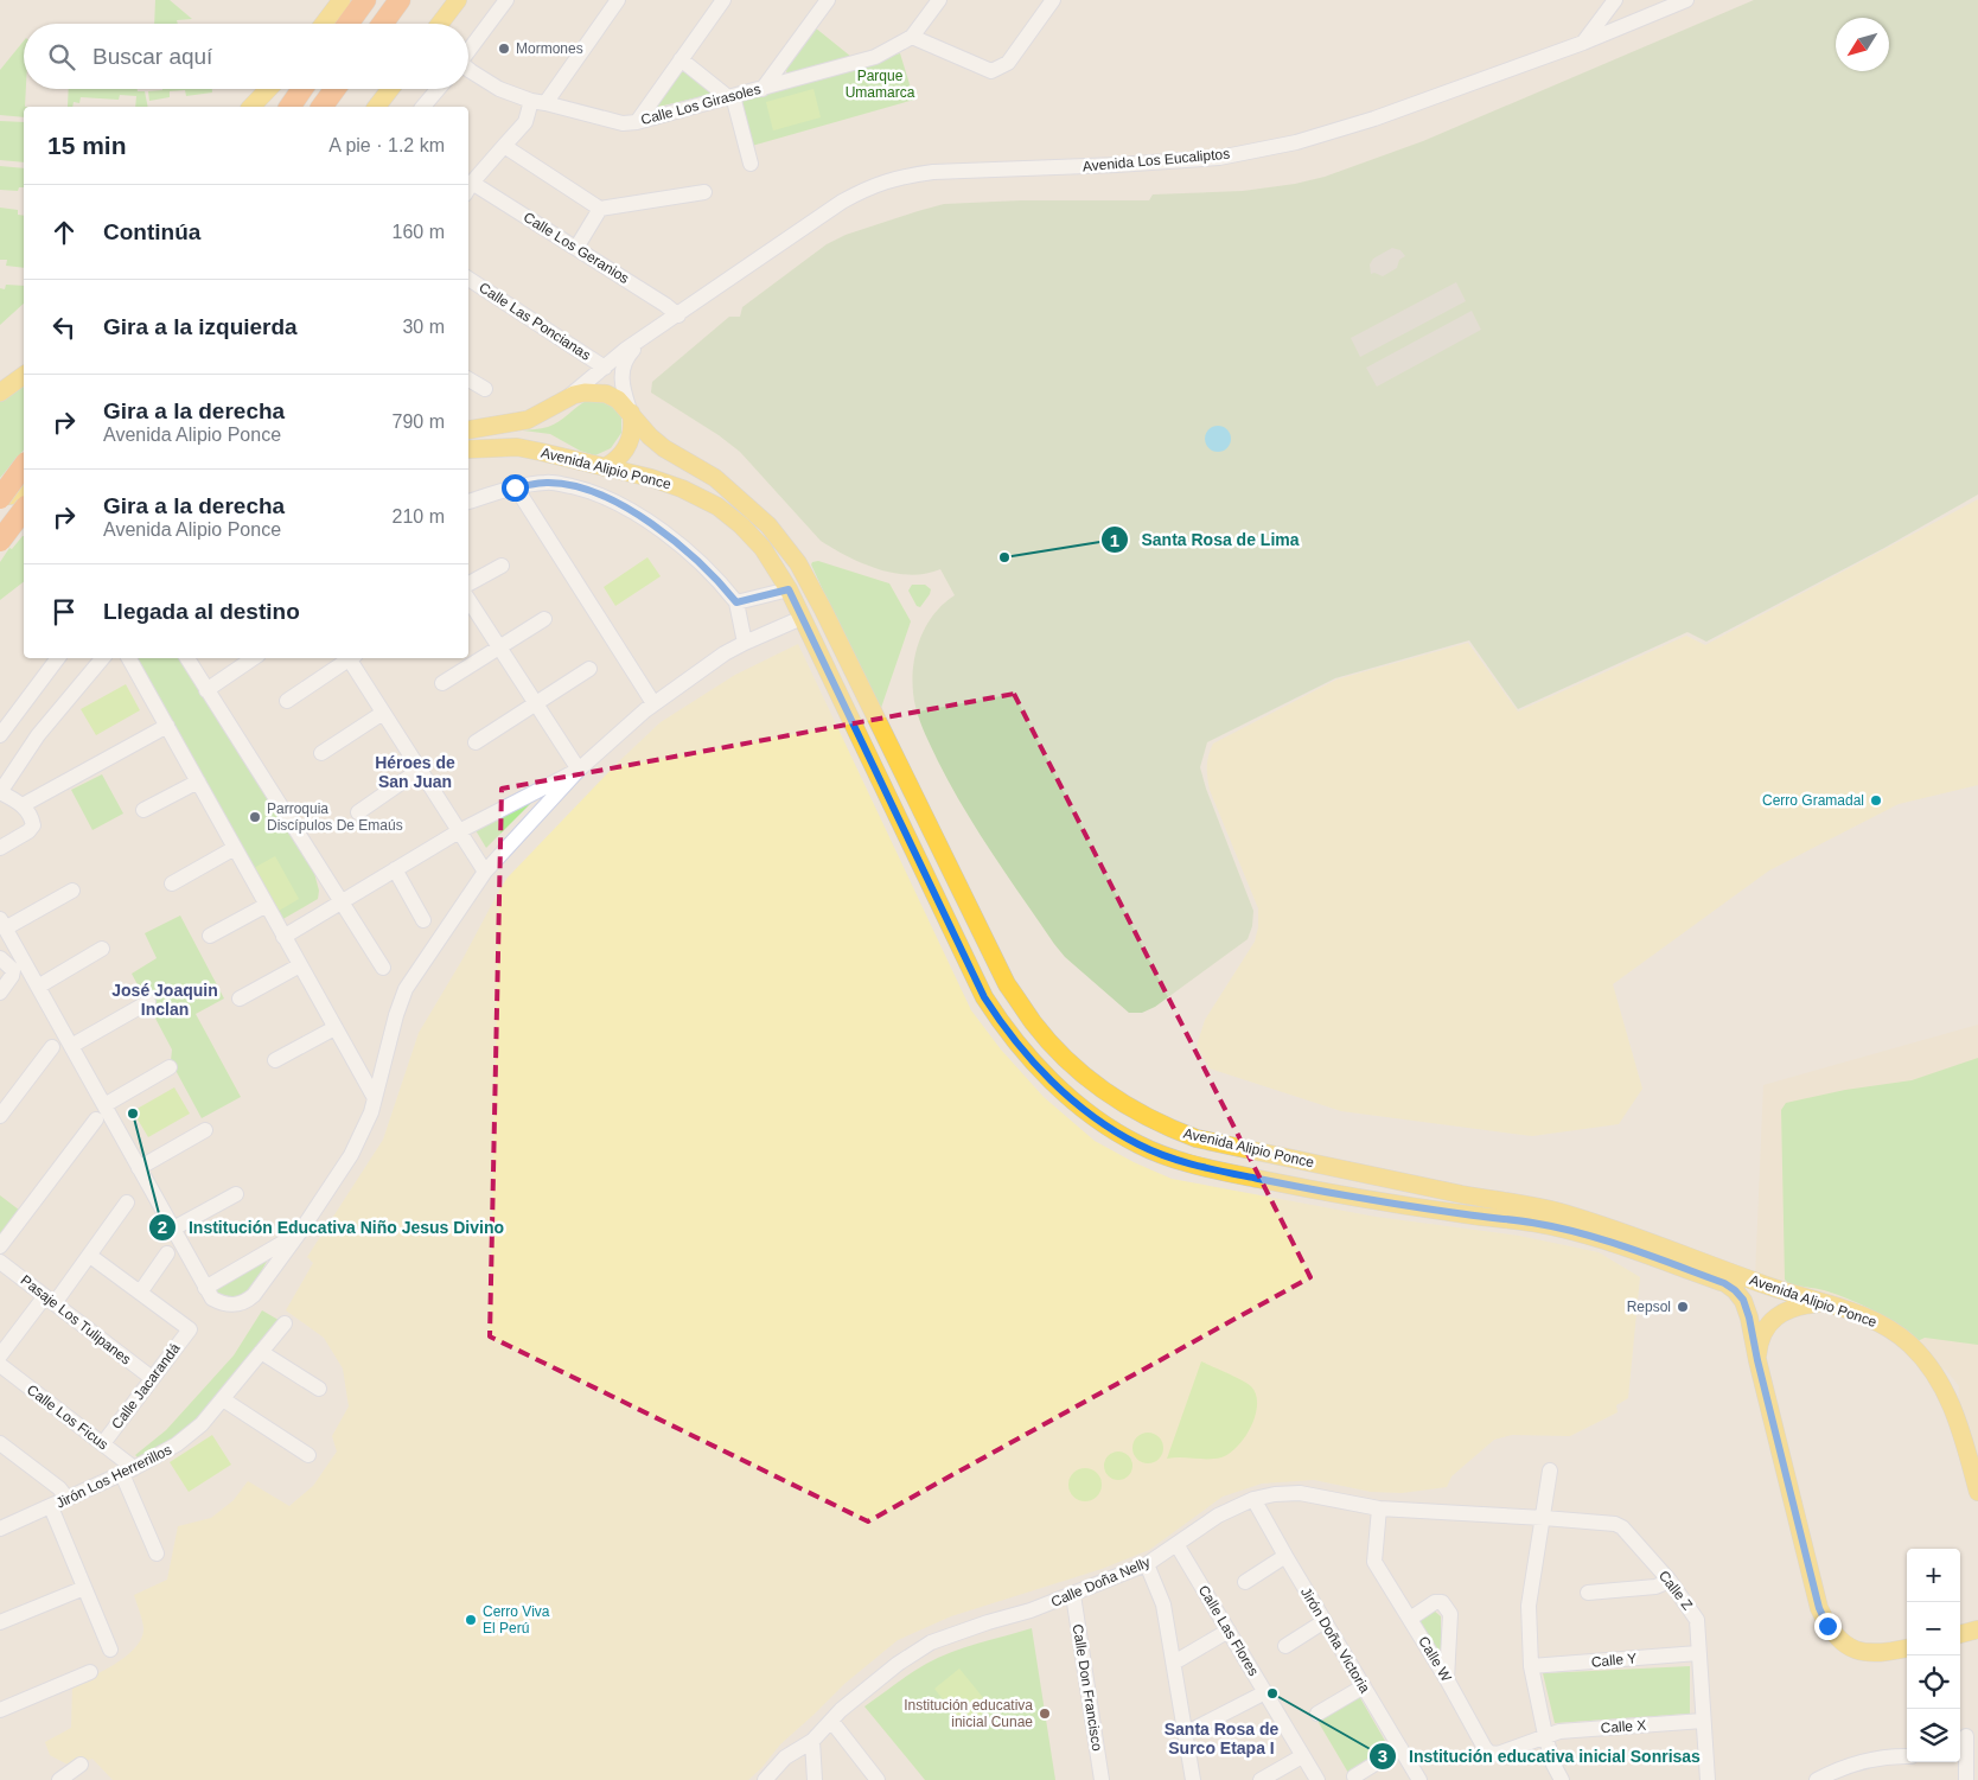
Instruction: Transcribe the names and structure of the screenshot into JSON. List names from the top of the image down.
{
  "streets": {
    "main road": ["Avenida Alipio Ponce"],
    "street": [
      "Calle Los Girasoles",
      "Avenida Los Eucaliptos",
      "Calle Los Geranios",
      "Calle Las Poncianas",
      "Pasaje Los Tulipanes",
      "Calle Jacarandá",
      "Calle Los Ficus",
      "Jirón Los Herrerillos",
      "Calle Doña Nelly",
      "Calle Z",
      "Calle Las Flores",
      "Jirón Doña Victoria",
      "Calle W",
      "Calle Y",
      "Calle Don Francisco",
      "Calle X"
    ]
  },
  "crossings": [
    ["Avenida Los Eucaliptos", "Calle Los Geranios"],
    ["Avenida Los Eucaliptos", "Calle Las Poncianas"],
    ["Avenida Los Eucaliptos", "Avenida Alipio Ponce"],
    ["Pasaje Los Tulipanes", "Calle Jacarandá"],
    ["Calle Jacarandá", "Calle Los Ficus"],
    ["Calle Los Ficus", "Jirón Los Herrerillos"],
    ["Calle Doña Nelly", "Calle Z"],
    ["Calle Doña Nelly", "Calle Las Flores"],
    ["Calle Doña Nelly", "Jirón Doña Victoria"],
    ["Calle Doña Nelly", "Calle W"],
    ["Calle Doña Nelly", "Calle Don Francisco"],
    ["Calle Z", "Calle Y"],
    ["Calle Z", "Calle X"],
    ["Calle W", "Calle X"]
  ],
  "districts": ["Héroes de San Juan", "José Joaquin Inclan", "Santa Rosa de Surco Etapa I"],
  "parks": ["Parque Umamarca"],
  "places": [
    "Mormones",
    "Santa Rosa de Lima",
    "Cerro Gramadal",
    "Parroquia Discípulos De Emaús",
    "Institución Educativa Niño Jesus Divino",
    "Repsol",
    "Cerro Viva El Perú",
    "Institución educativa inicial Sonrisas",
    "Institución educativa inicial Cunae"
  ],
  "north": "bottom left",
  "page": {
    "search": "Buscar aquí",
    "heading": ["15 min", "A pie · 1.2 km"],
    "list": [
      ["Continúa", "160 m"],
      ["Gira a la izquierda", "30 m"],
      ["Gira a la derecha", "Avenida Alipio Ponce", "790 m"],
      ["Gira a la derecha", "Avenida Alipio Ponce", "210 m"],
      "Llegada al destino"
    ],
    "map_buttons": ["+", "−"]
  }
}
